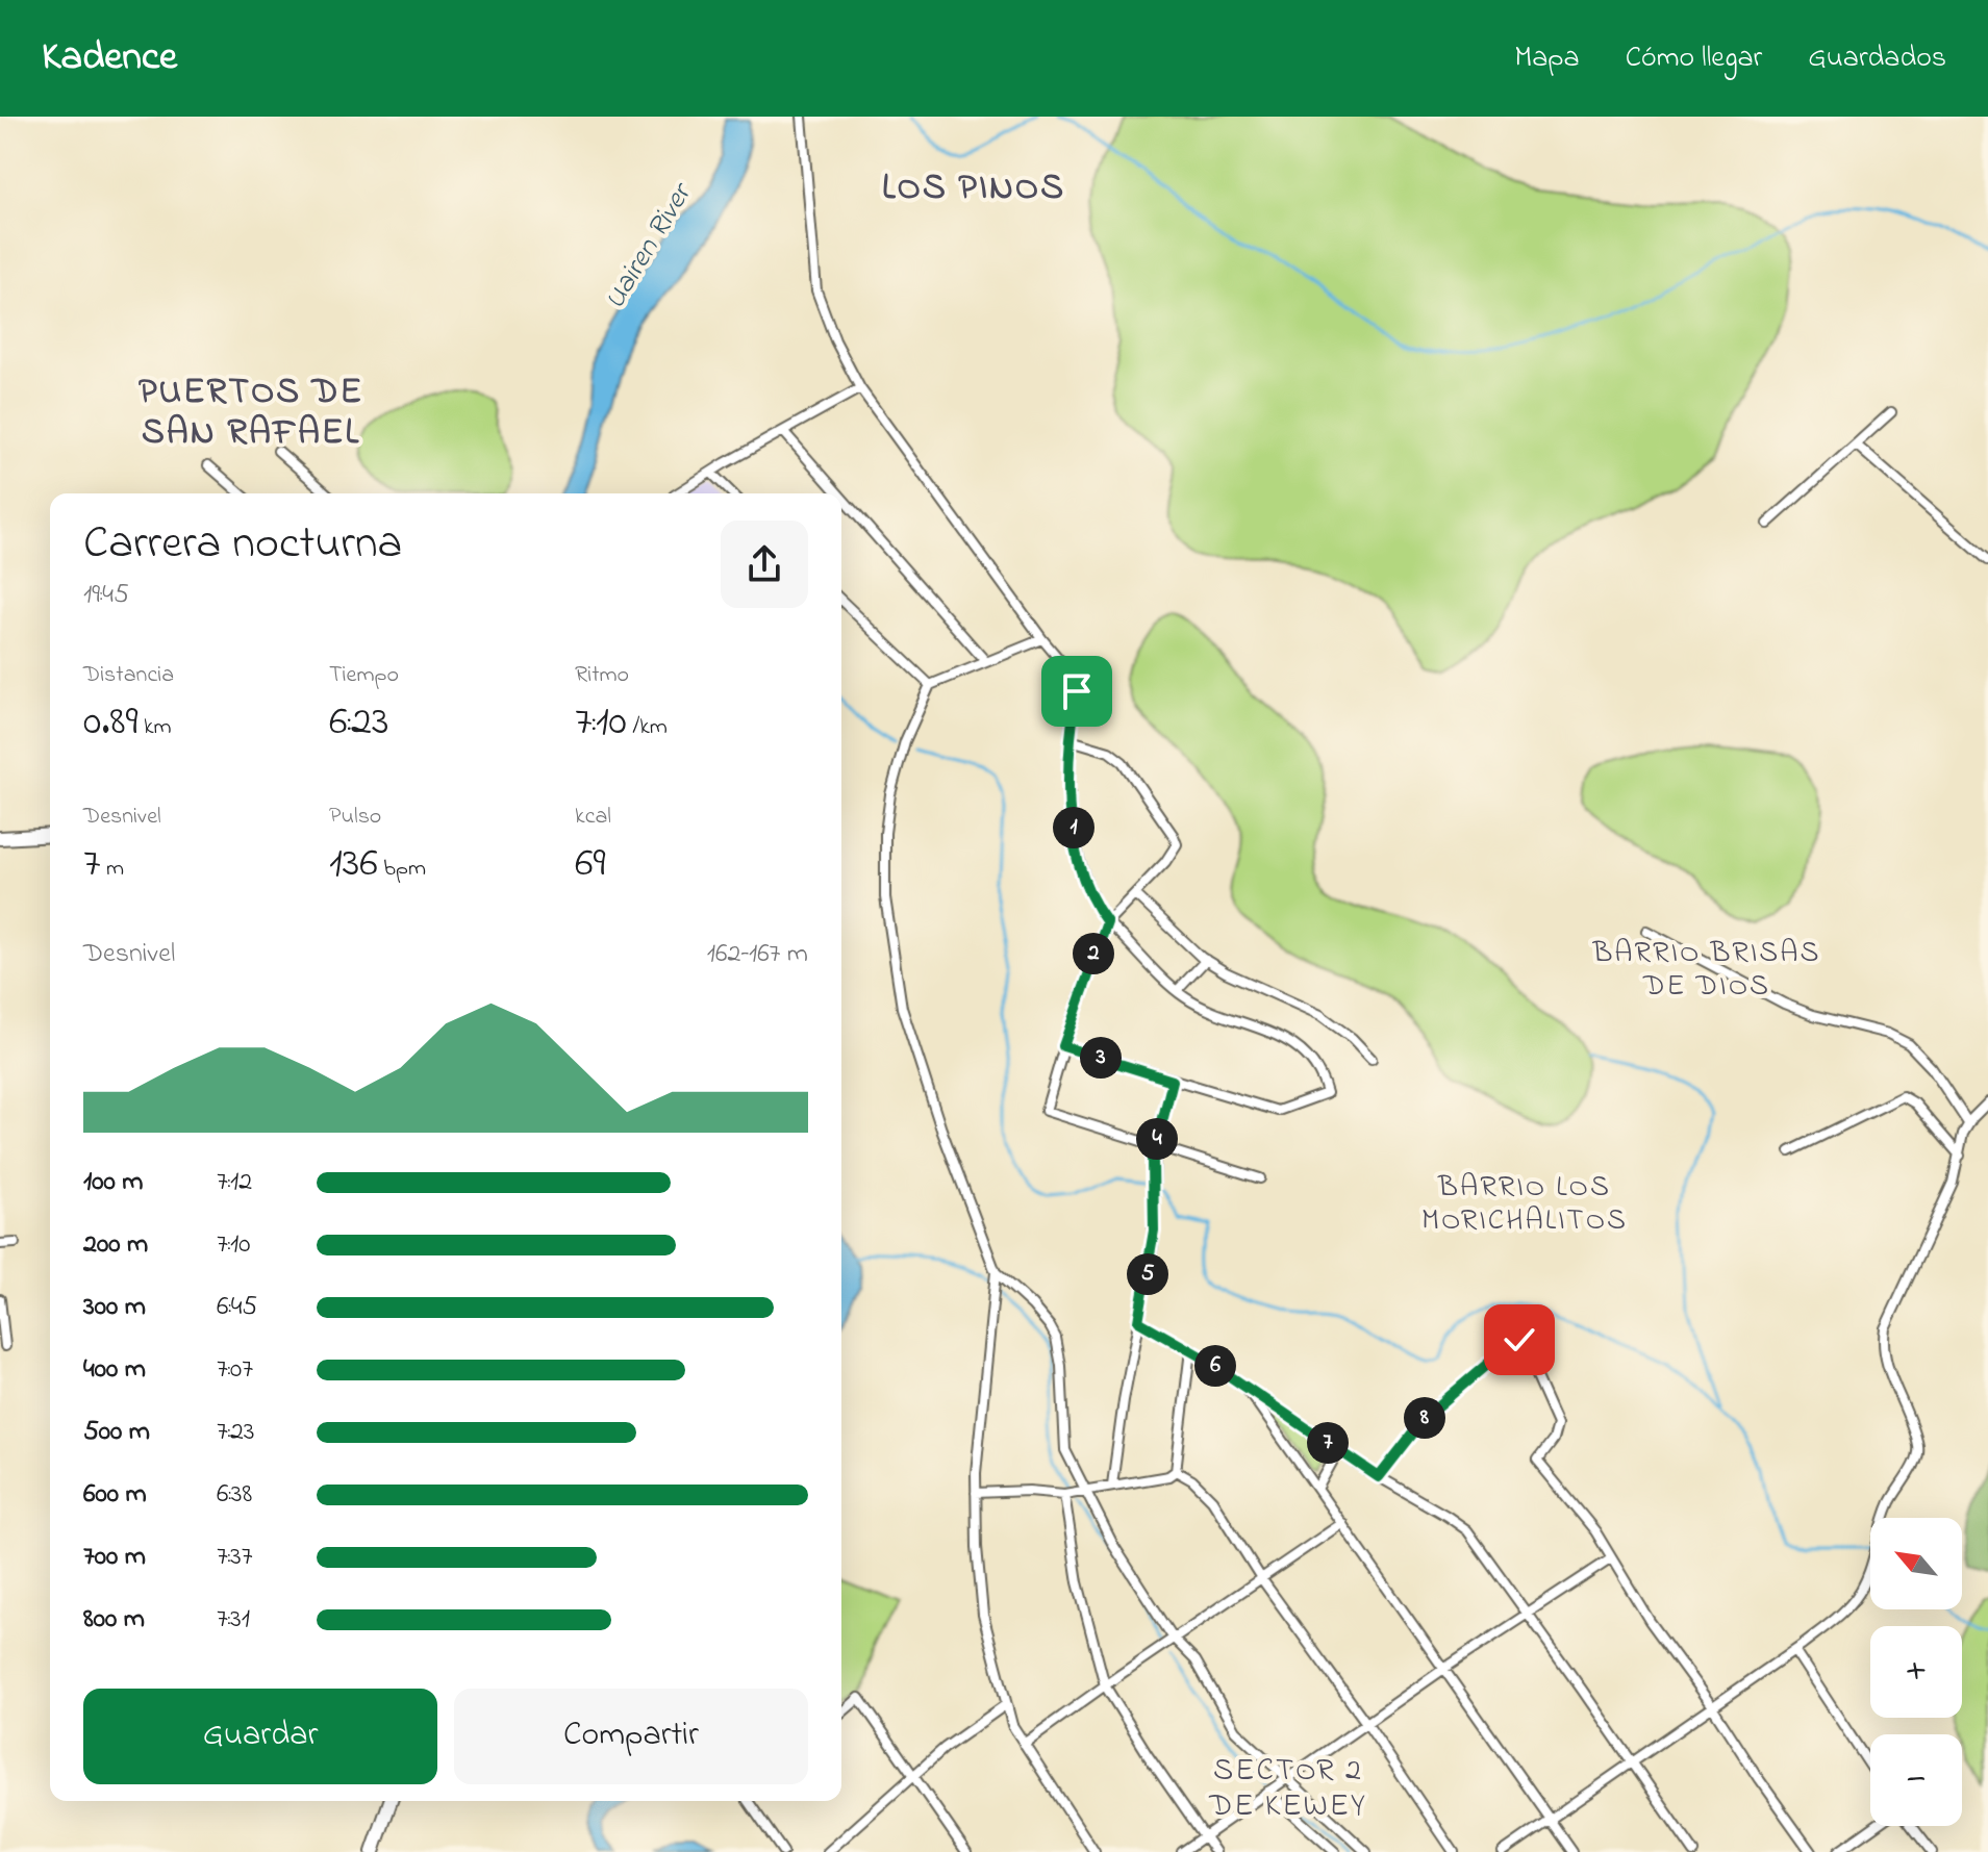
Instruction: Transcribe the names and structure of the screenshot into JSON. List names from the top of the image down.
{
  "districts": [
    "LOS PINOS",
    "PUERTOS DE SAN RAFAEL",
    "BARRIO BRISAS DE DIOS",
    "BARRIO LOS MORICHALITOS",
    "SECTOR 2 DE KEWEY"
  ],
  "water": ["Uairen River"],
  "north": "top left",
  "page": {
    "header": "Kadence",
    "nav": ["Mapa", "Cómo llegar", "Guardados"],
    "heading": ["Carrera nocturna", "19:45"],
    "stats": [
      ["Distancia", "0.89 km"],
      ["Tiempo", "6:23"],
      ["Ritmo", "7:10 /km"],
      ["Desnivel", "7 m"],
      ["Pulso", "136 bpm"],
      ["kcal", "69"]
    ],
    "pins": [
      "1",
      "2",
      "3",
      "4",
      "5",
      "6",
      "8",
      "7"
    ],
    "chart": ["Desnivel", "162–167 m"],
    "list": [
      {
        "name": "100 m",
        "note": "7:12"
      },
      {
        "name": "200 m",
        "note": "7:10"
      },
      {
        "name": "300 m",
        "note": "6:45"
      },
      {
        "name": "400 m",
        "note": "7:07"
      },
      {
        "name": "500 m",
        "note": "7:23"
      },
      {
        "name": "600 m",
        "note": "6:38"
      },
      {
        "name": "700 m",
        "note": "7:37"
      },
      {
        "name": "800 m",
        "note": "7:31"
      }
    ],
    "map_buttons": ["+", "−"],
    "buttons": ["Guardar", "Compartir"]
  }
}
